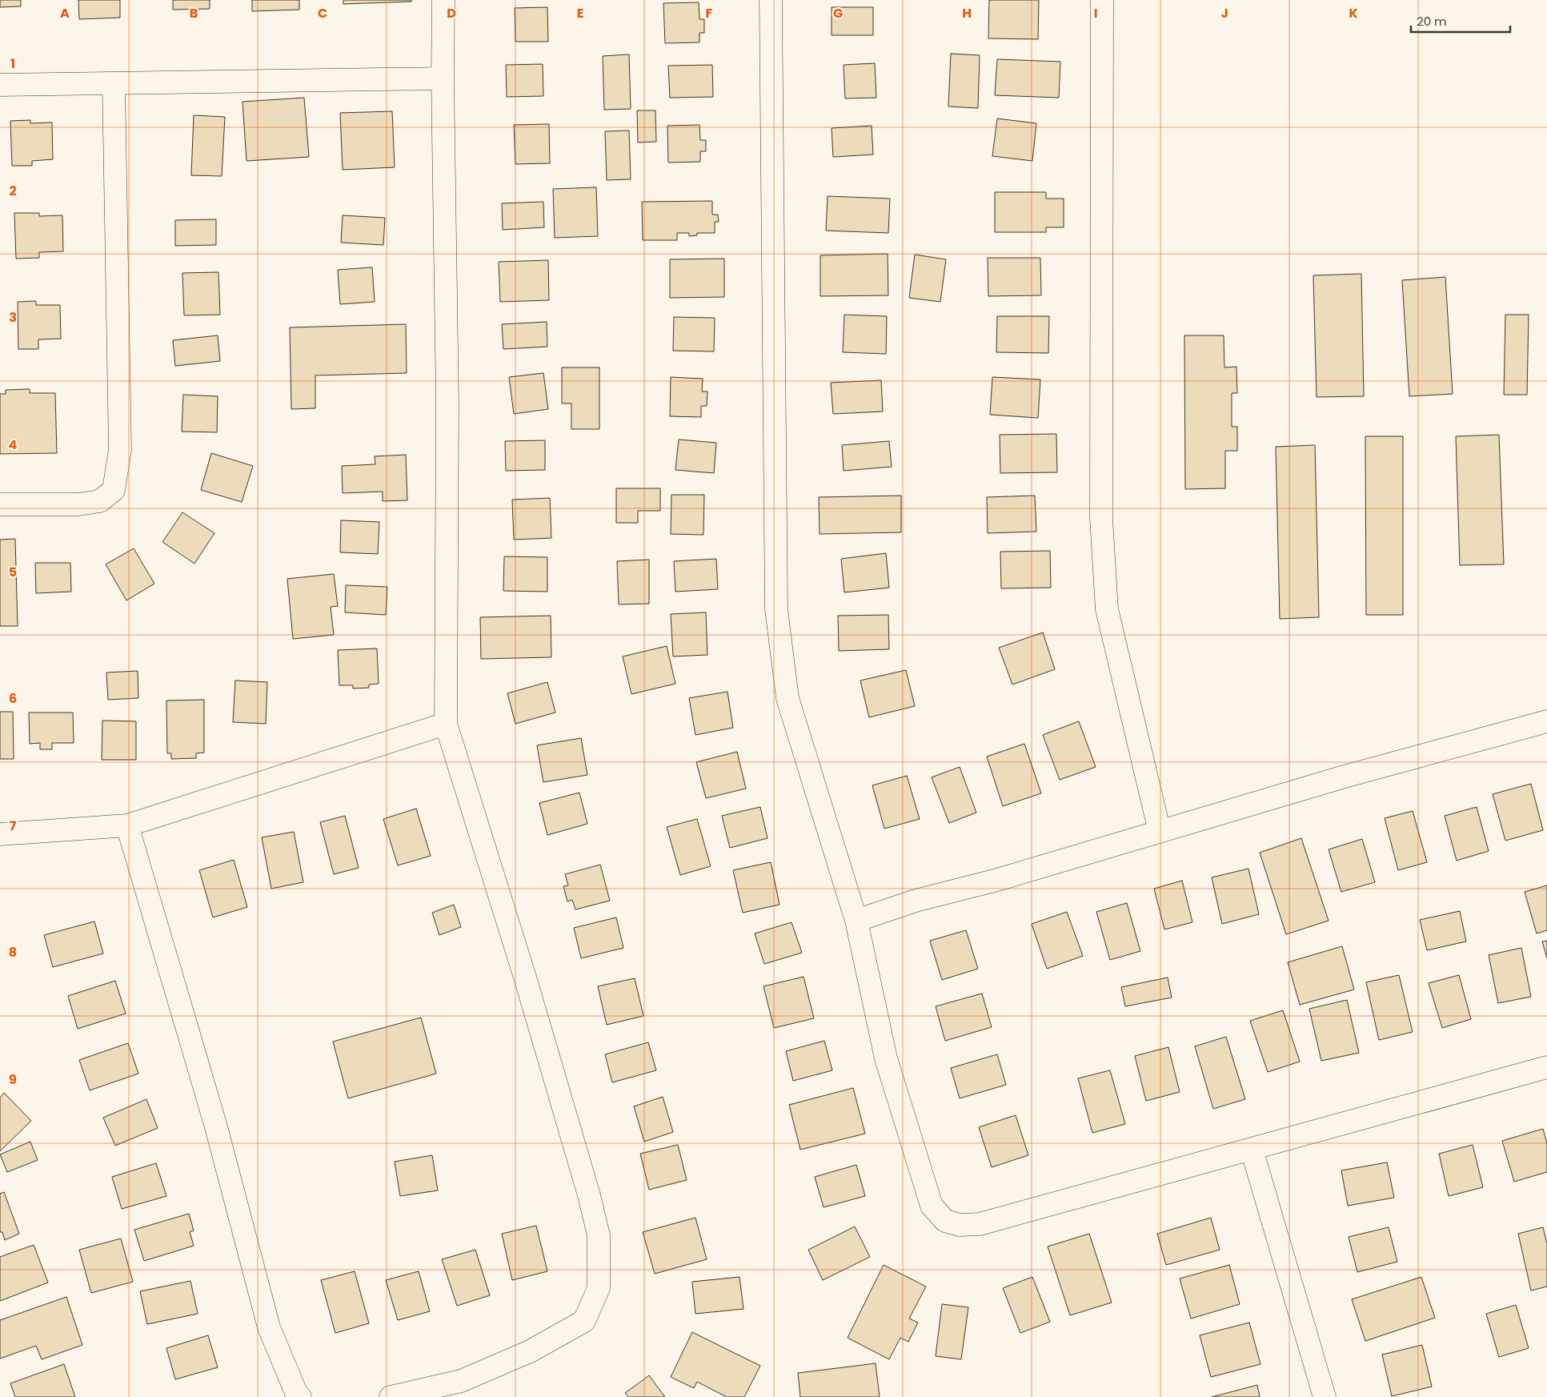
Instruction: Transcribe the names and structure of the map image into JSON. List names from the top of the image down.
{
  "scale_bar": "20 m",
  "grid": {
    "columns": [
      "A",
      "B",
      "C",
      "D",
      "E",
      "F",
      "G",
      "H",
      "I",
      "J",
      "K"
    ],
    "rows": [
      "1",
      "2",
      "3",
      "4",
      "5",
      "6",
      "7",
      "8",
      "9"
    ]
  }
}
